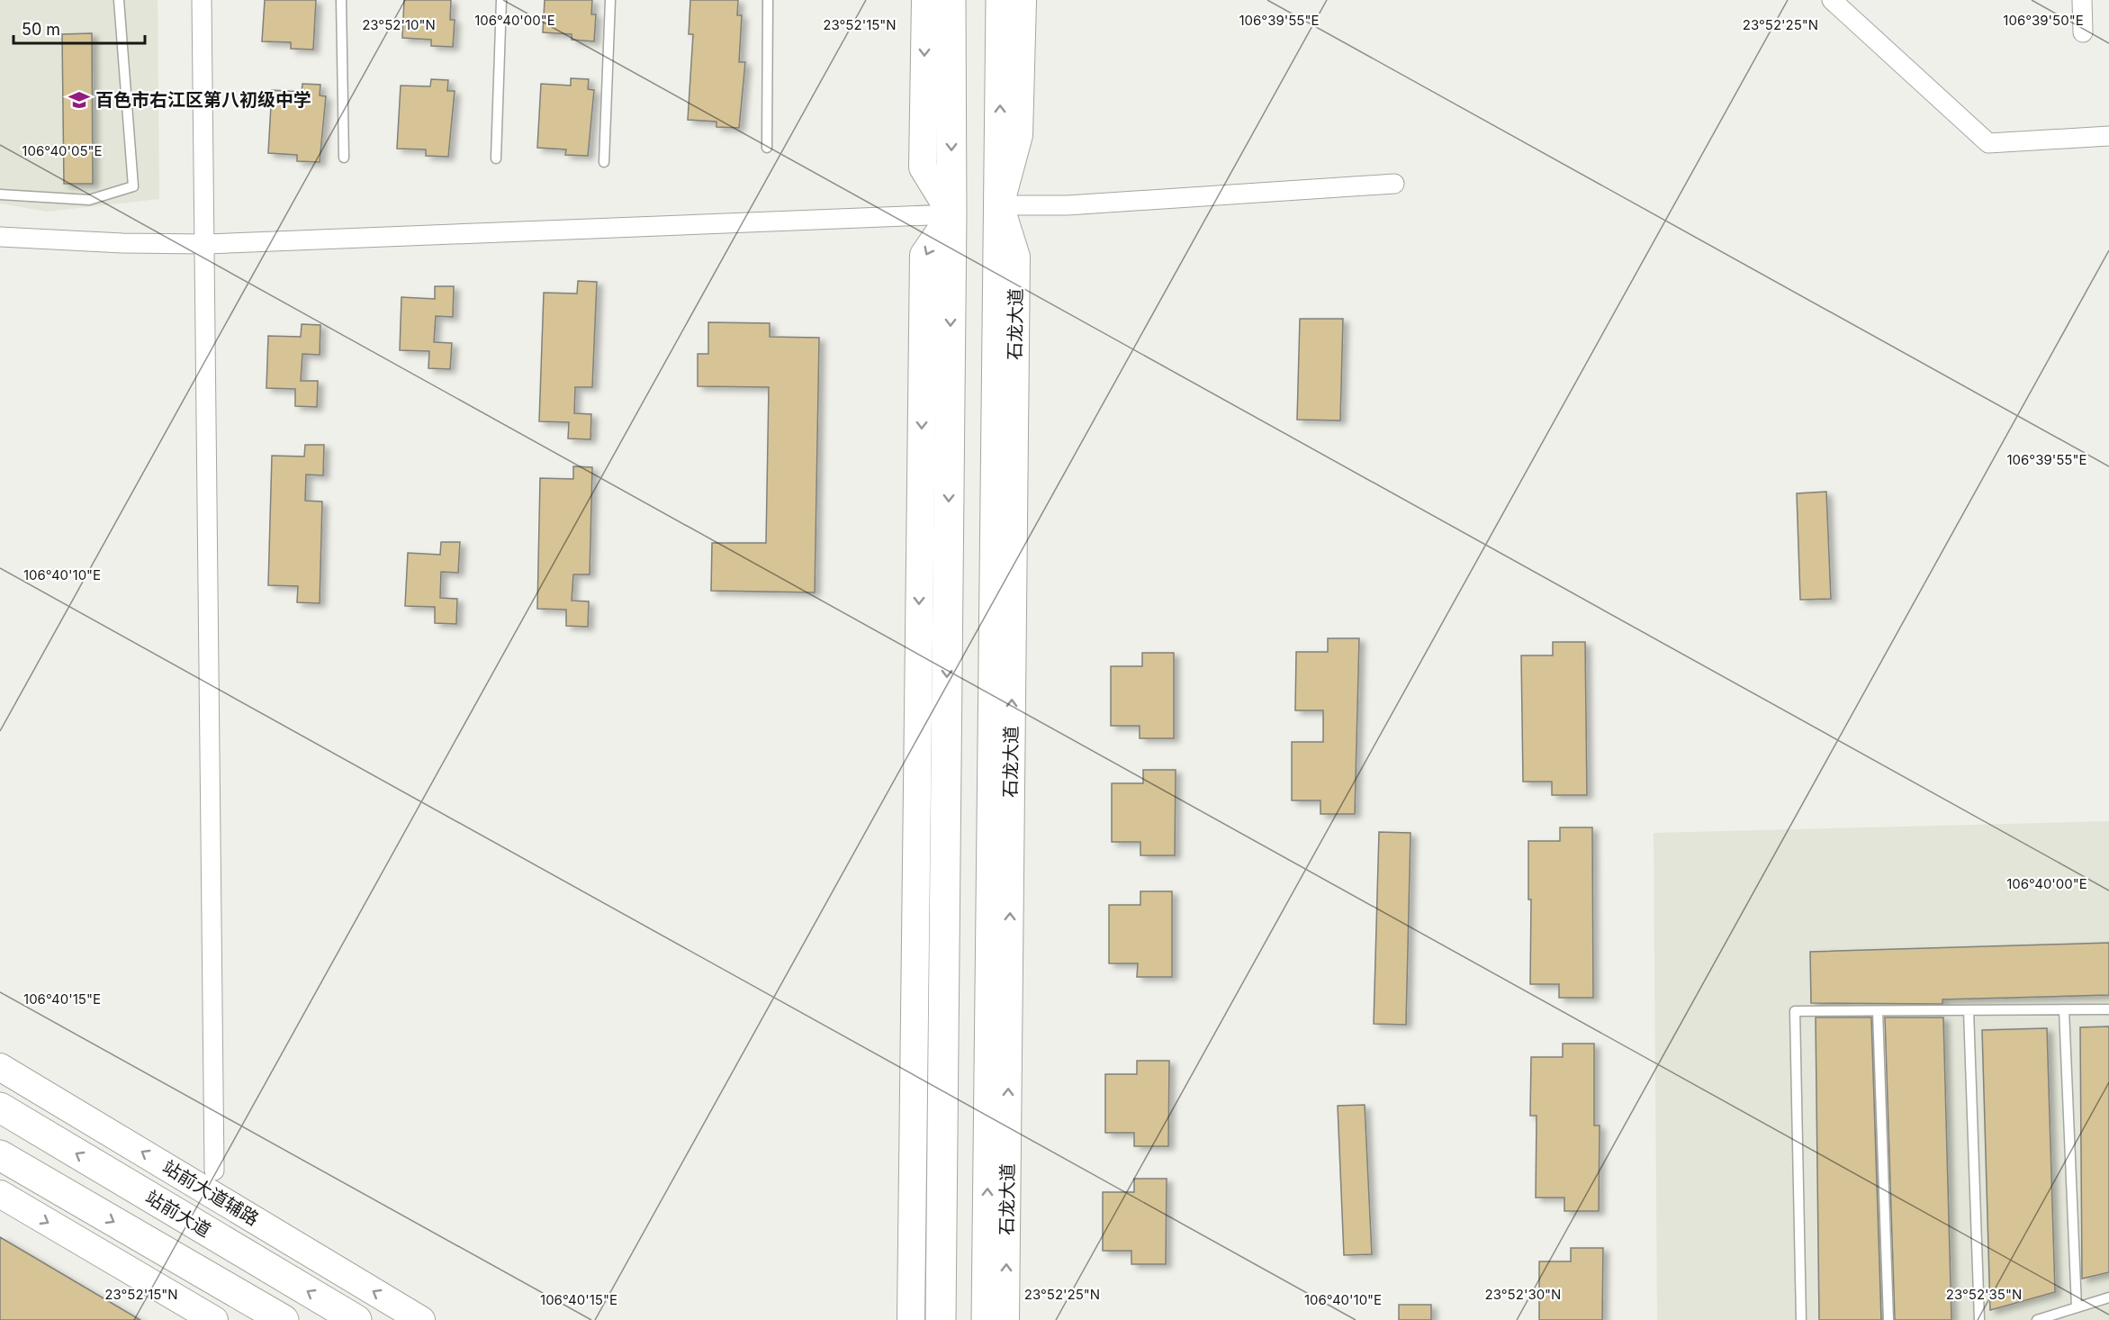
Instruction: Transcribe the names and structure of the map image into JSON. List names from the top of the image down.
{
  "streets": {
    "main road": ["石龙大道", "站前大道"],
    "street": ["站前大道辅路"]
  },
  "places": {
    "school or university": ["百色市右江区第八初级中学"]
  },
  "scale_bar": "50 m",
  "coordinates": [
    "106°39'50\"E",
    "106°40'00\"E",
    "106°39'55\"E",
    "23°52'10\"N",
    "23°52'15\"N",
    "23°52'25\"N",
    "106°40'05\"E",
    "106°40'10\"E",
    "106°40'15\"E",
    "23°52'30\"N",
    "23°52'35\"N"
  ]
}
